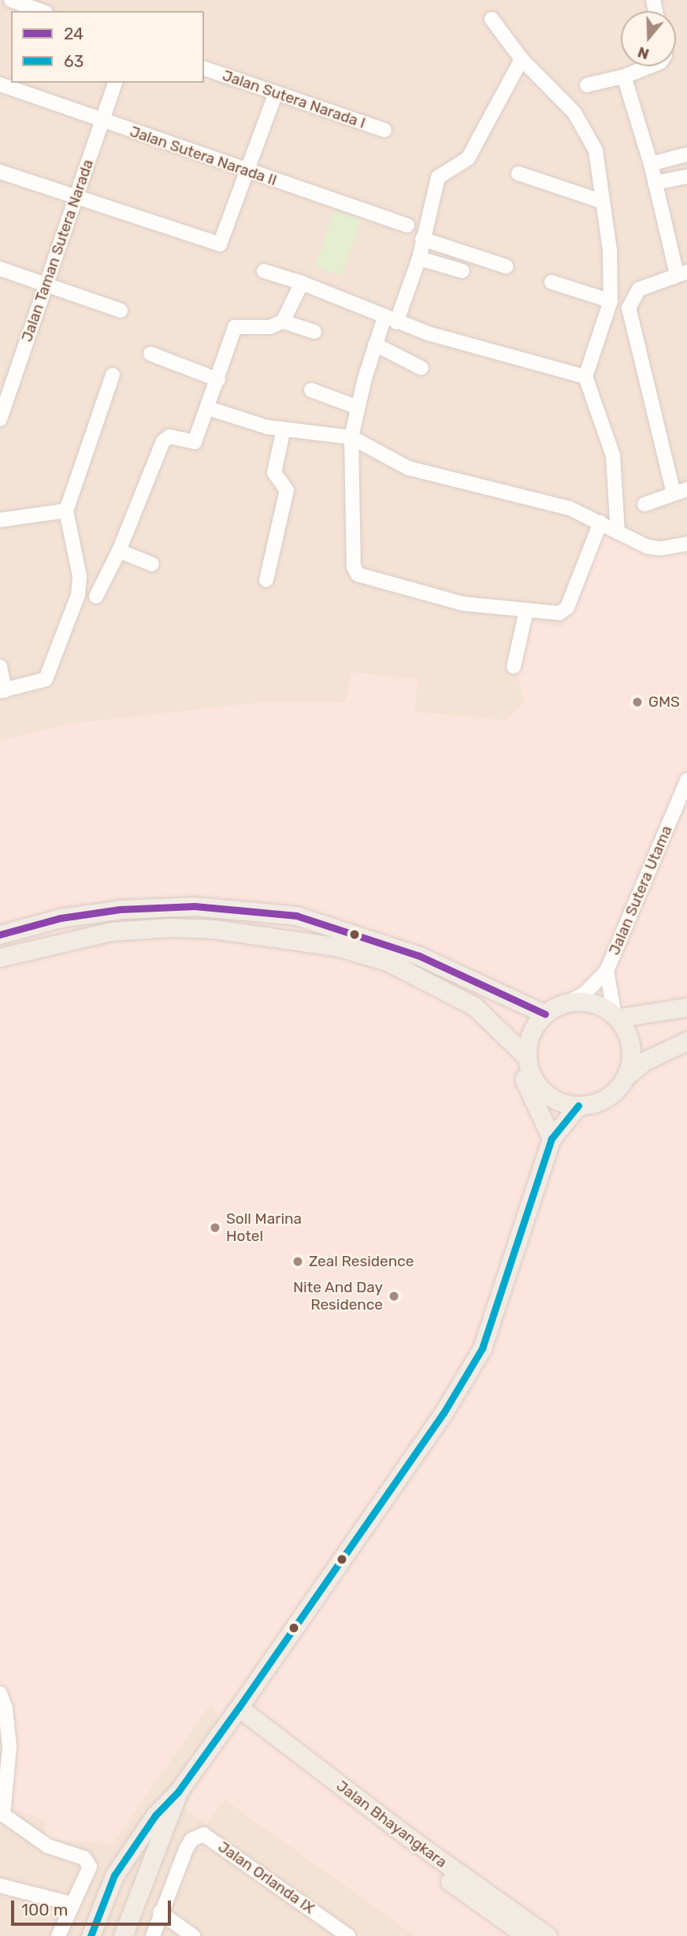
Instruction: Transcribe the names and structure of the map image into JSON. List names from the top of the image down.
{
  "streets": {
    "main road": ["Jalan Bhayangkara"],
    "street": [
      "Jalan Sutera Narada I",
      "Jalan Sutera Narada II",
      "Jalan Taman Sutera Narada",
      "Jalan Sutera Utama",
      "Jalan Orlanda IX"
    ]
  },
  "crossings": [
    ["Jalan Sutera Narada II", "Jalan Taman Sutera Narada"]
  ],
  "places": [
    "GMS",
    "Soll Marina Hotel",
    "Zeal Residence",
    "Nite And Day Residence"
  ],
  "lines": ["transit line 24", "transit line 63"],
  "legend": ["24", "63"],
  "scale_bar": "100 m",
  "north": "bottom"
}
